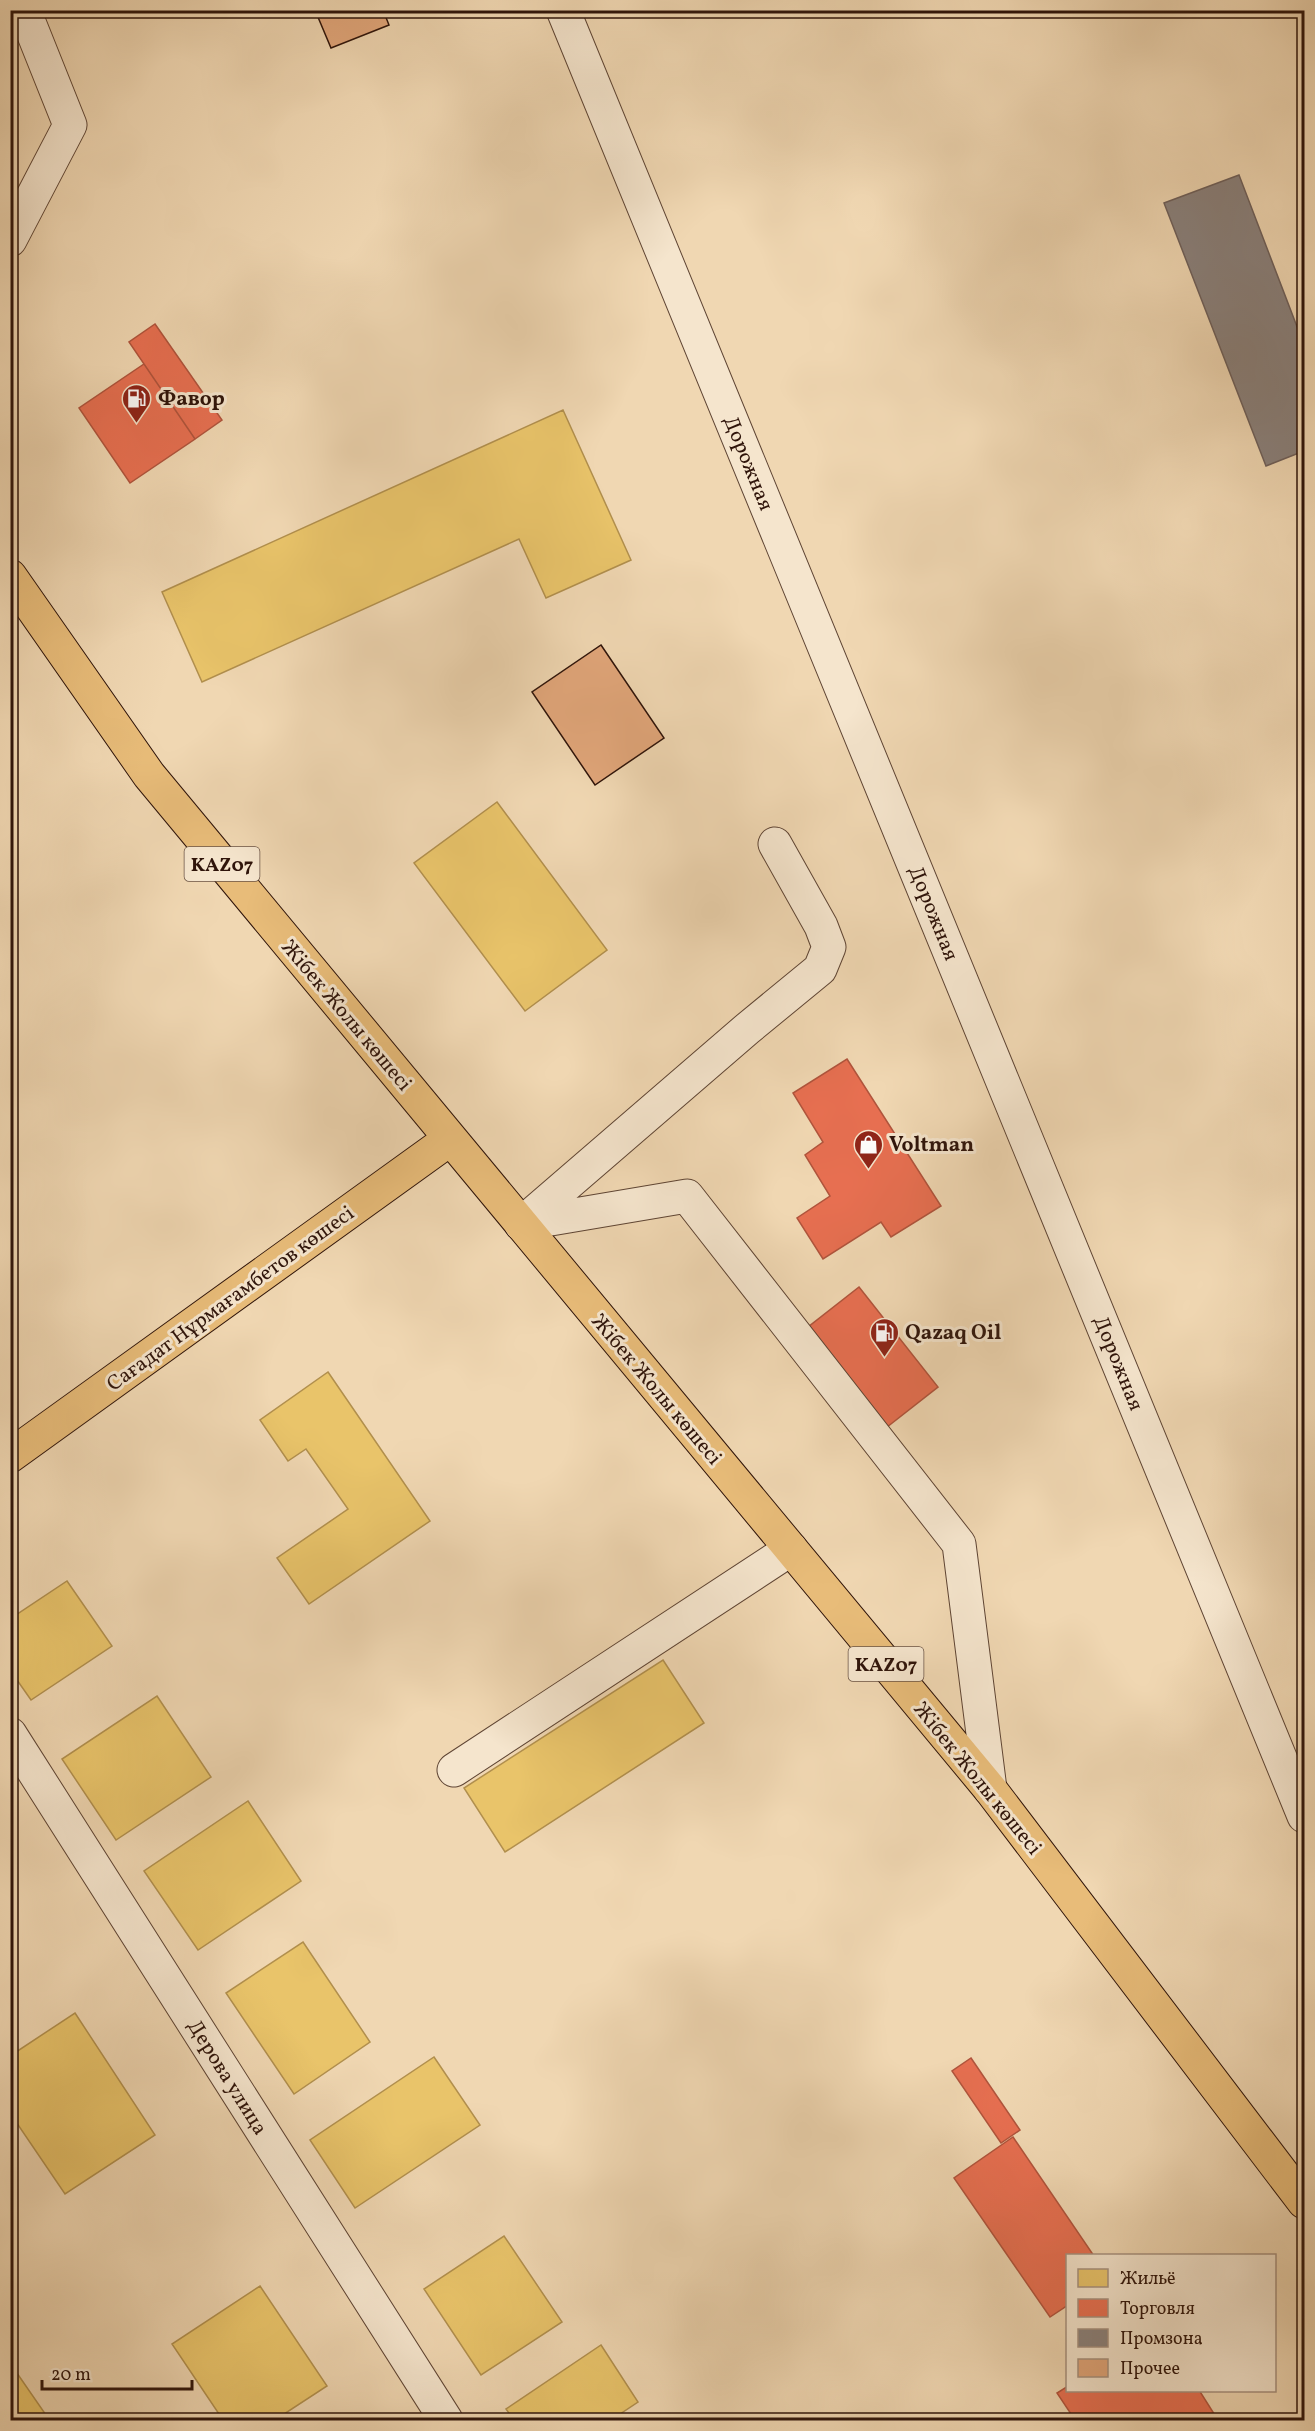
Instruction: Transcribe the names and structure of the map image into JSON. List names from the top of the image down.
{
  "streets": {
    "main road": ["KAZ07", "Жібек Жолы көшесі", "Сағадат Нұрмағамбетов көшесі"],
    "street": ["Дорожная", "Дерова улица"]
  },
  "crossings": [
    ["Жібек Жолы көшесі", "Сағадат Нұрмағамбетов көшесі"]
  ],
  "places": {
    "fuel station": ["Фавор", "Qazaq Oil"],
    "shop": ["Voltman"]
  },
  "legend": [
    "Жильё",
    "Торговля",
    "Промзона",
    "Прочее"
  ],
  "scale_bar": "20 m"
}
